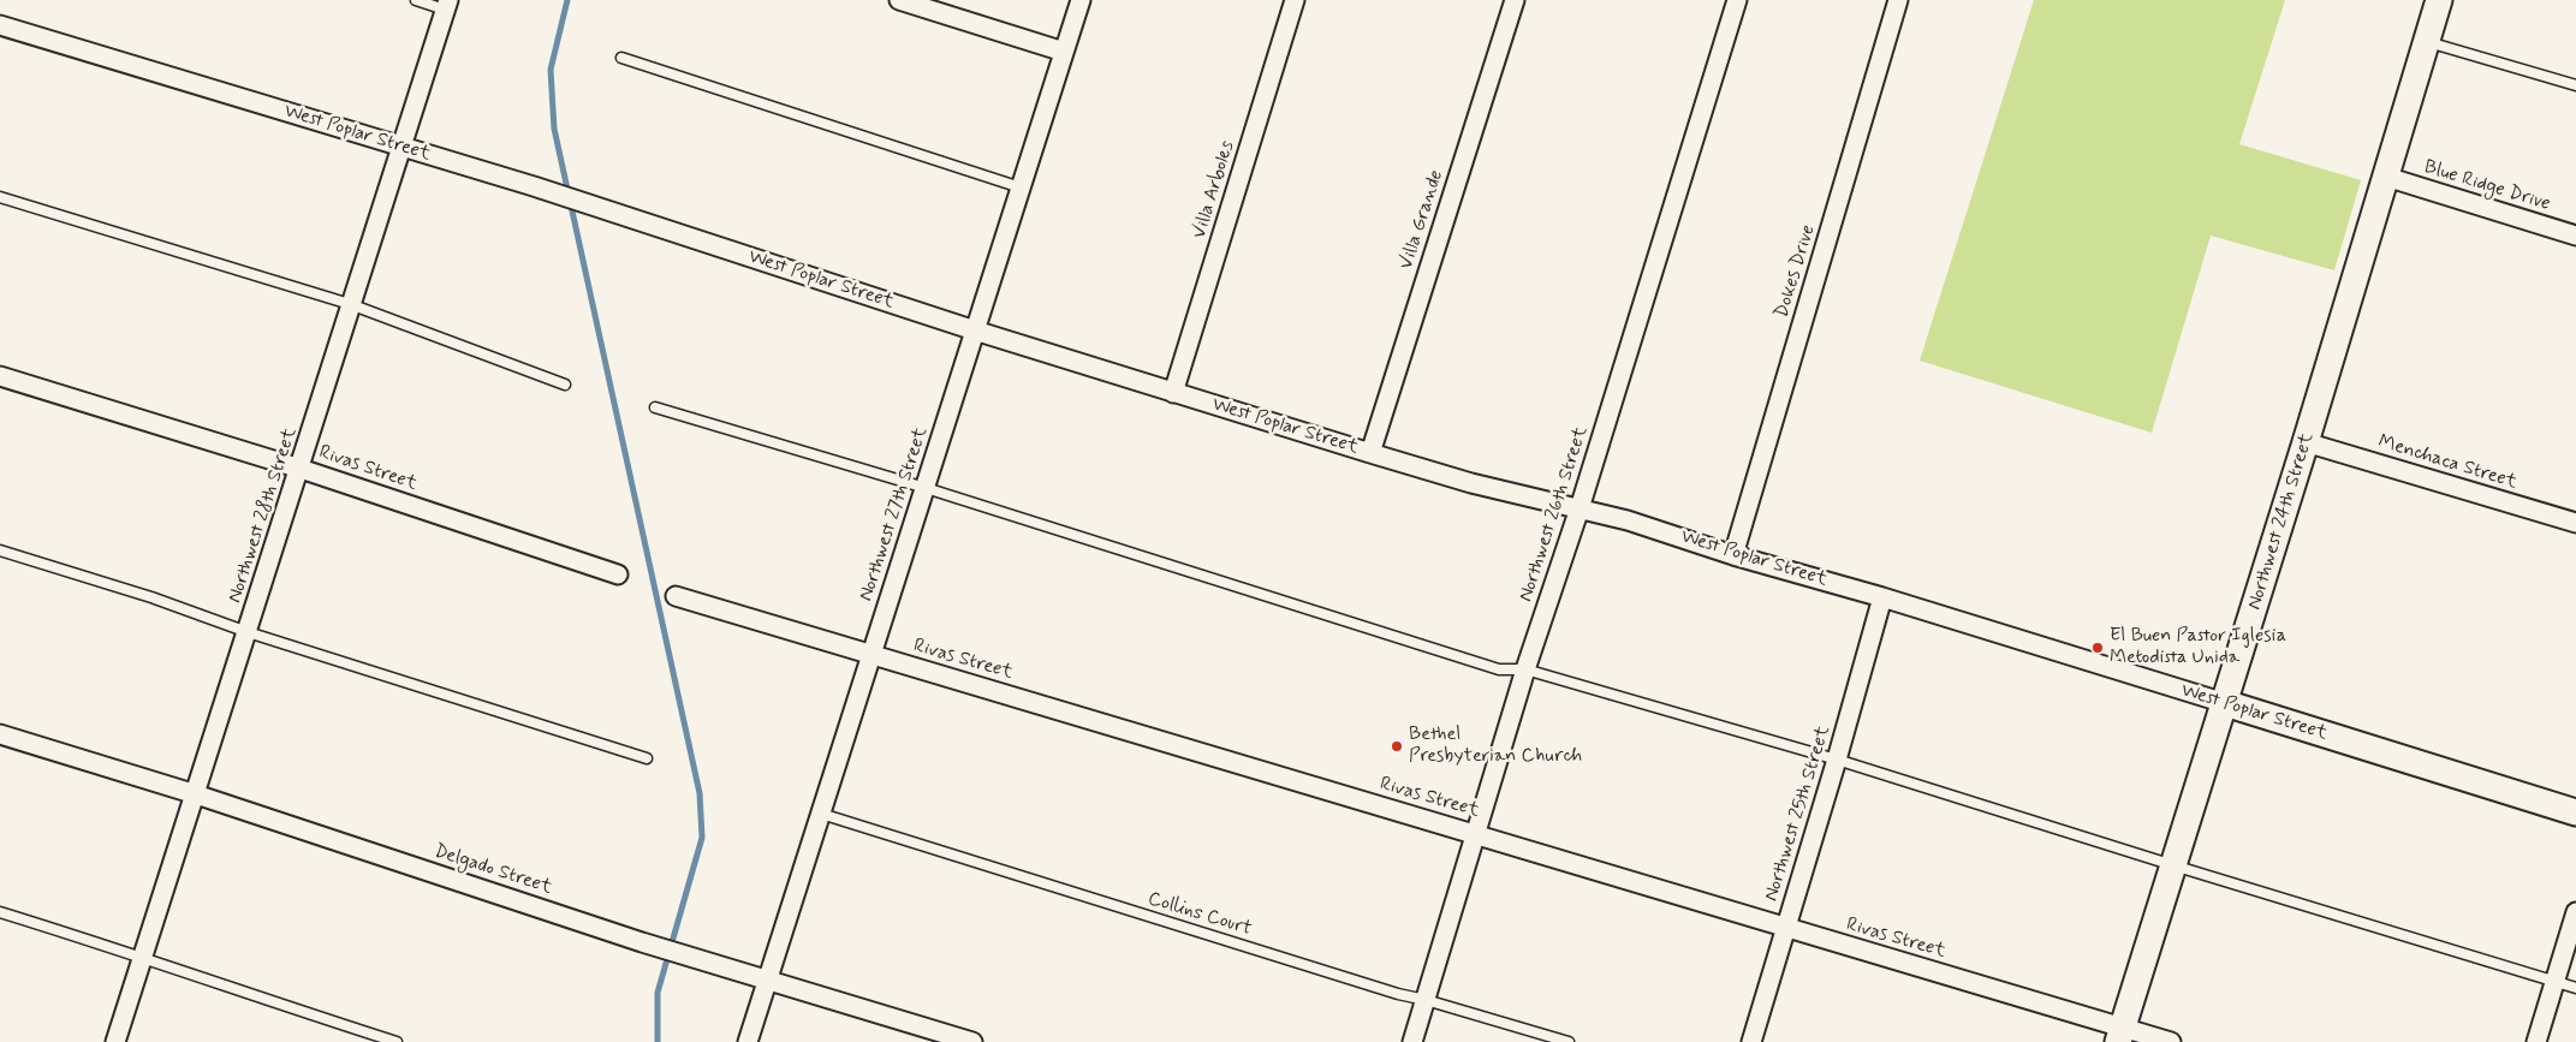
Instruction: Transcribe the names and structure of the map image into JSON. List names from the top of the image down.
{
  "streets": {
    "main road": ["West Poplar Street", "Northwest 24th Street"],
    "street": [
      "Blue Ridge Drive",
      "Villa Arboles",
      "Villa Grande",
      "Dokes Drive",
      "Menchaca Street",
      "Rivas Street",
      "Northwest 27th Street",
      "Northwest 26th Street",
      "Northwest 28th Street",
      "Northwest 25th Street",
      "Delgado Street"
    ],
    "lane": ["Collins Court"]
  },
  "crossings": [
    ["West Poplar Street", "Villa Arboles"],
    ["West Poplar Street", "Villa Grande"],
    ["West Poplar Street", "Dokes Drive"],
    ["West Poplar Street", "Northwest 27th Street"],
    ["West Poplar Street", "Northwest 26th Street"],
    ["West Poplar Street", "Northwest 28th Street"],
    ["West Poplar Street", "Northwest 24th Street"],
    ["West Poplar Street", "Northwest 25th Street"],
    ["Blue Ridge Drive", "Northwest 24th Street"],
    ["Menchaca Street", "Northwest 24th Street"],
    ["Rivas Street", "Northwest 27th Street"],
    ["Rivas Street", "Northwest 26th Street"],
    ["Rivas Street", "Northwest 28th Street"],
    ["Rivas Street", "Northwest 24th Street"],
    ["Rivas Street", "Northwest 25th Street"],
    ["Northwest 27th Street", "Delgado Street"],
    ["Northwest 27th Street", "Collins Court"],
    ["Northwest 26th Street", "Collins Court"],
    ["Northwest 28th Street", "Delgado Street"]
  ],
  "places": ["El Buen Pastor Iglesia Metodista Unida", "Bethel Presbyterian Church"]
}
